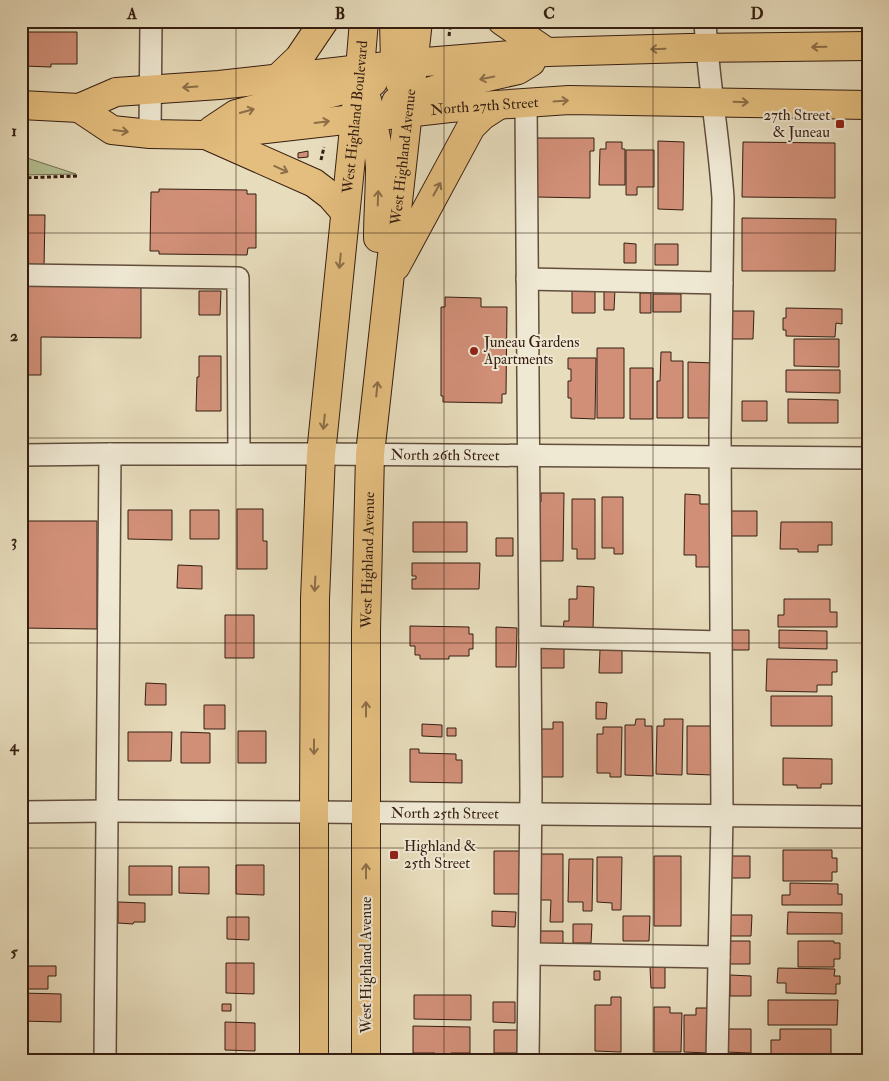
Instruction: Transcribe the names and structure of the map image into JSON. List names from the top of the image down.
{
  "streets": {
    "main road": ["North 27th Street", "West Highland Boulevard", "West Highland Avenue"],
    "street": ["North 26th Street", "North 25th Street"]
  },
  "crossings": [
    ["North 27th Street", "West Highland Boulevard"],
    ["North 27th Street", "West Highland Avenue"],
    ["West Highland Avenue", "North 26th Street"],
    ["West Highland Avenue", "North 25th Street"]
  ],
  "places": {
    "transit": ["27th Street & Juneau", "Highland & 25th Street"],
    "other": ["Juneau Gardens Apartments"]
  },
  "grid": {
    "columns": [
      "A",
      "B",
      "C",
      "D"
    ],
    "rows": [
      "1",
      "2",
      "3",
      "4",
      "5"
    ]
  }
}
